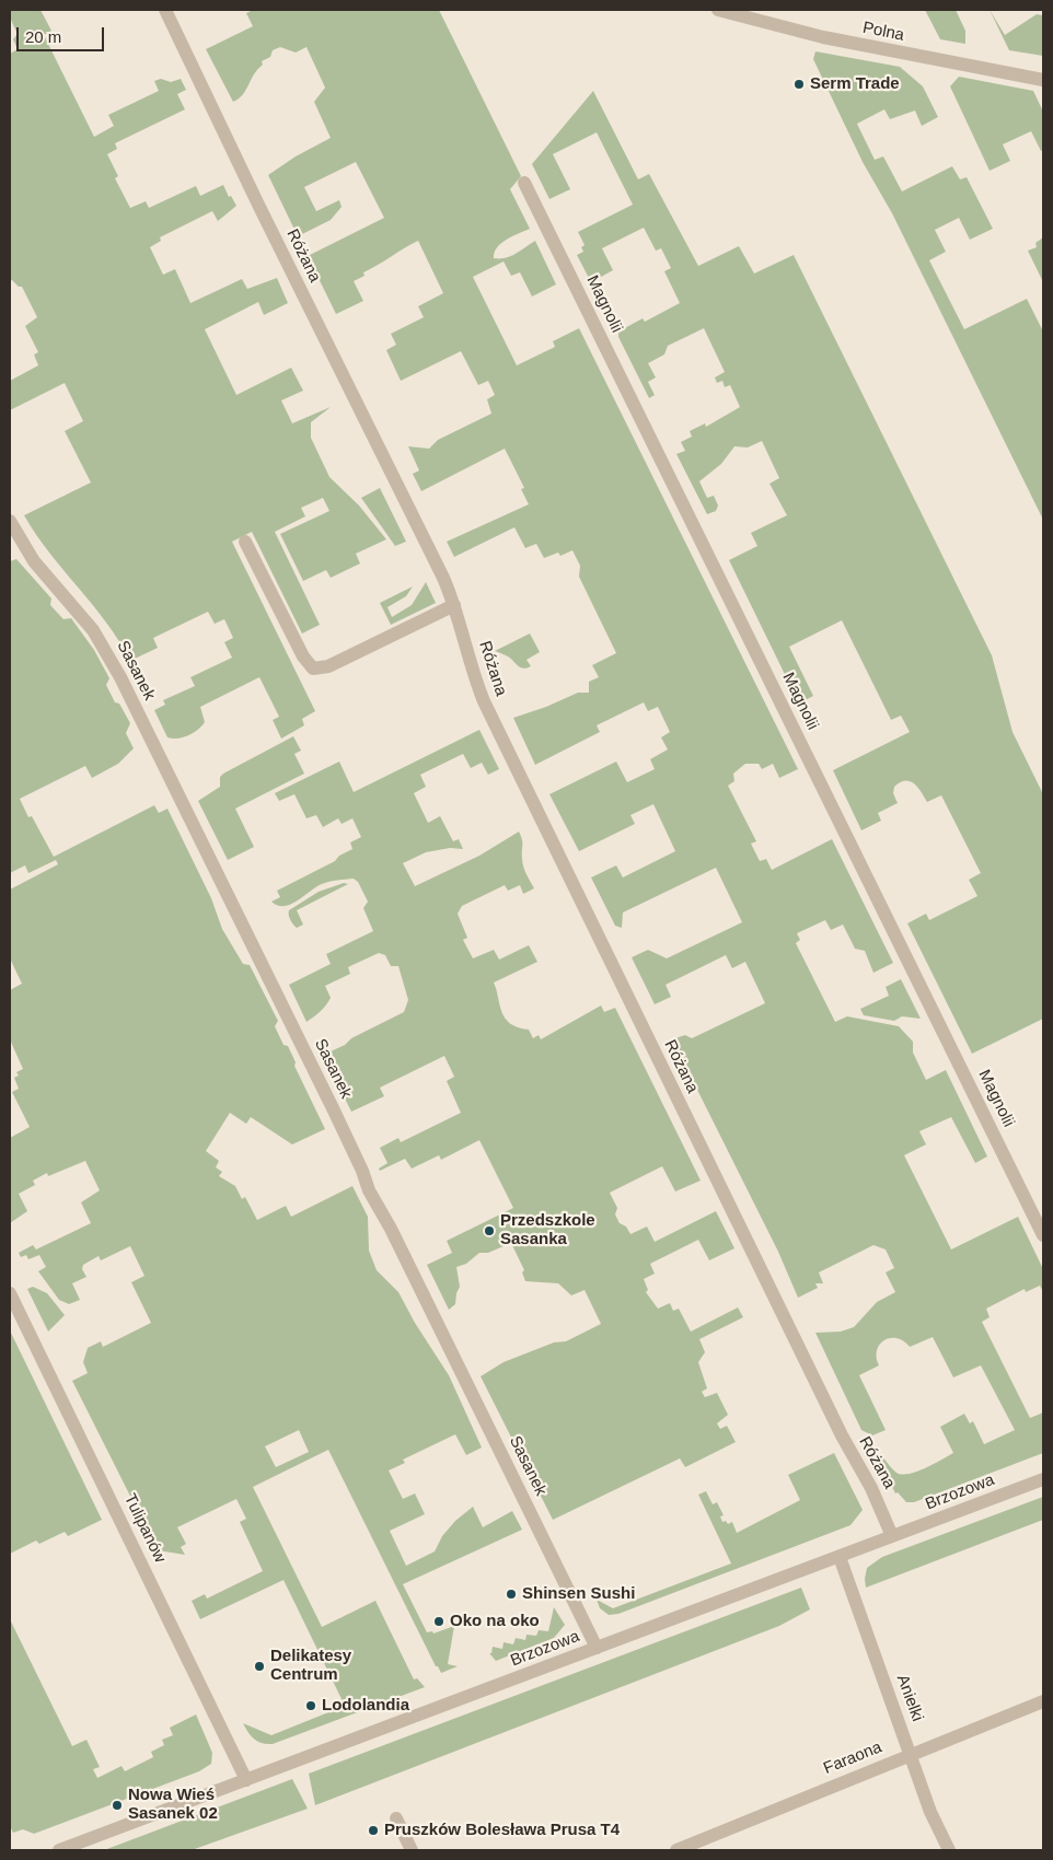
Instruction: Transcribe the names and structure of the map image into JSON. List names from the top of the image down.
{
  "streets": {
    "street": [
      "Polna",
      "Różana",
      "Magnolii",
      "Sasanek",
      "Brzozowa",
      "Tulipanów",
      "Anielki",
      "Faraona"
    ]
  },
  "crossings": [
    ["Różana", "Brzozowa"],
    ["Sasanek", "Brzozowa"],
    ["Brzozowa", "Tulipanów"],
    ["Brzozowa", "Anielki"],
    ["Anielki", "Faraona"]
  ],
  "places": [
    "Serm Trade",
    "Przedszkole Sasanka",
    "Shinsen Sushi",
    "Oko na oko",
    "Delikatesy Centrum",
    "Lodolandia",
    "Nowa Wieś Sasanek 02",
    "Pruszków Bolesława Prusa T4"
  ],
  "scale_bar": "20 m"
}
